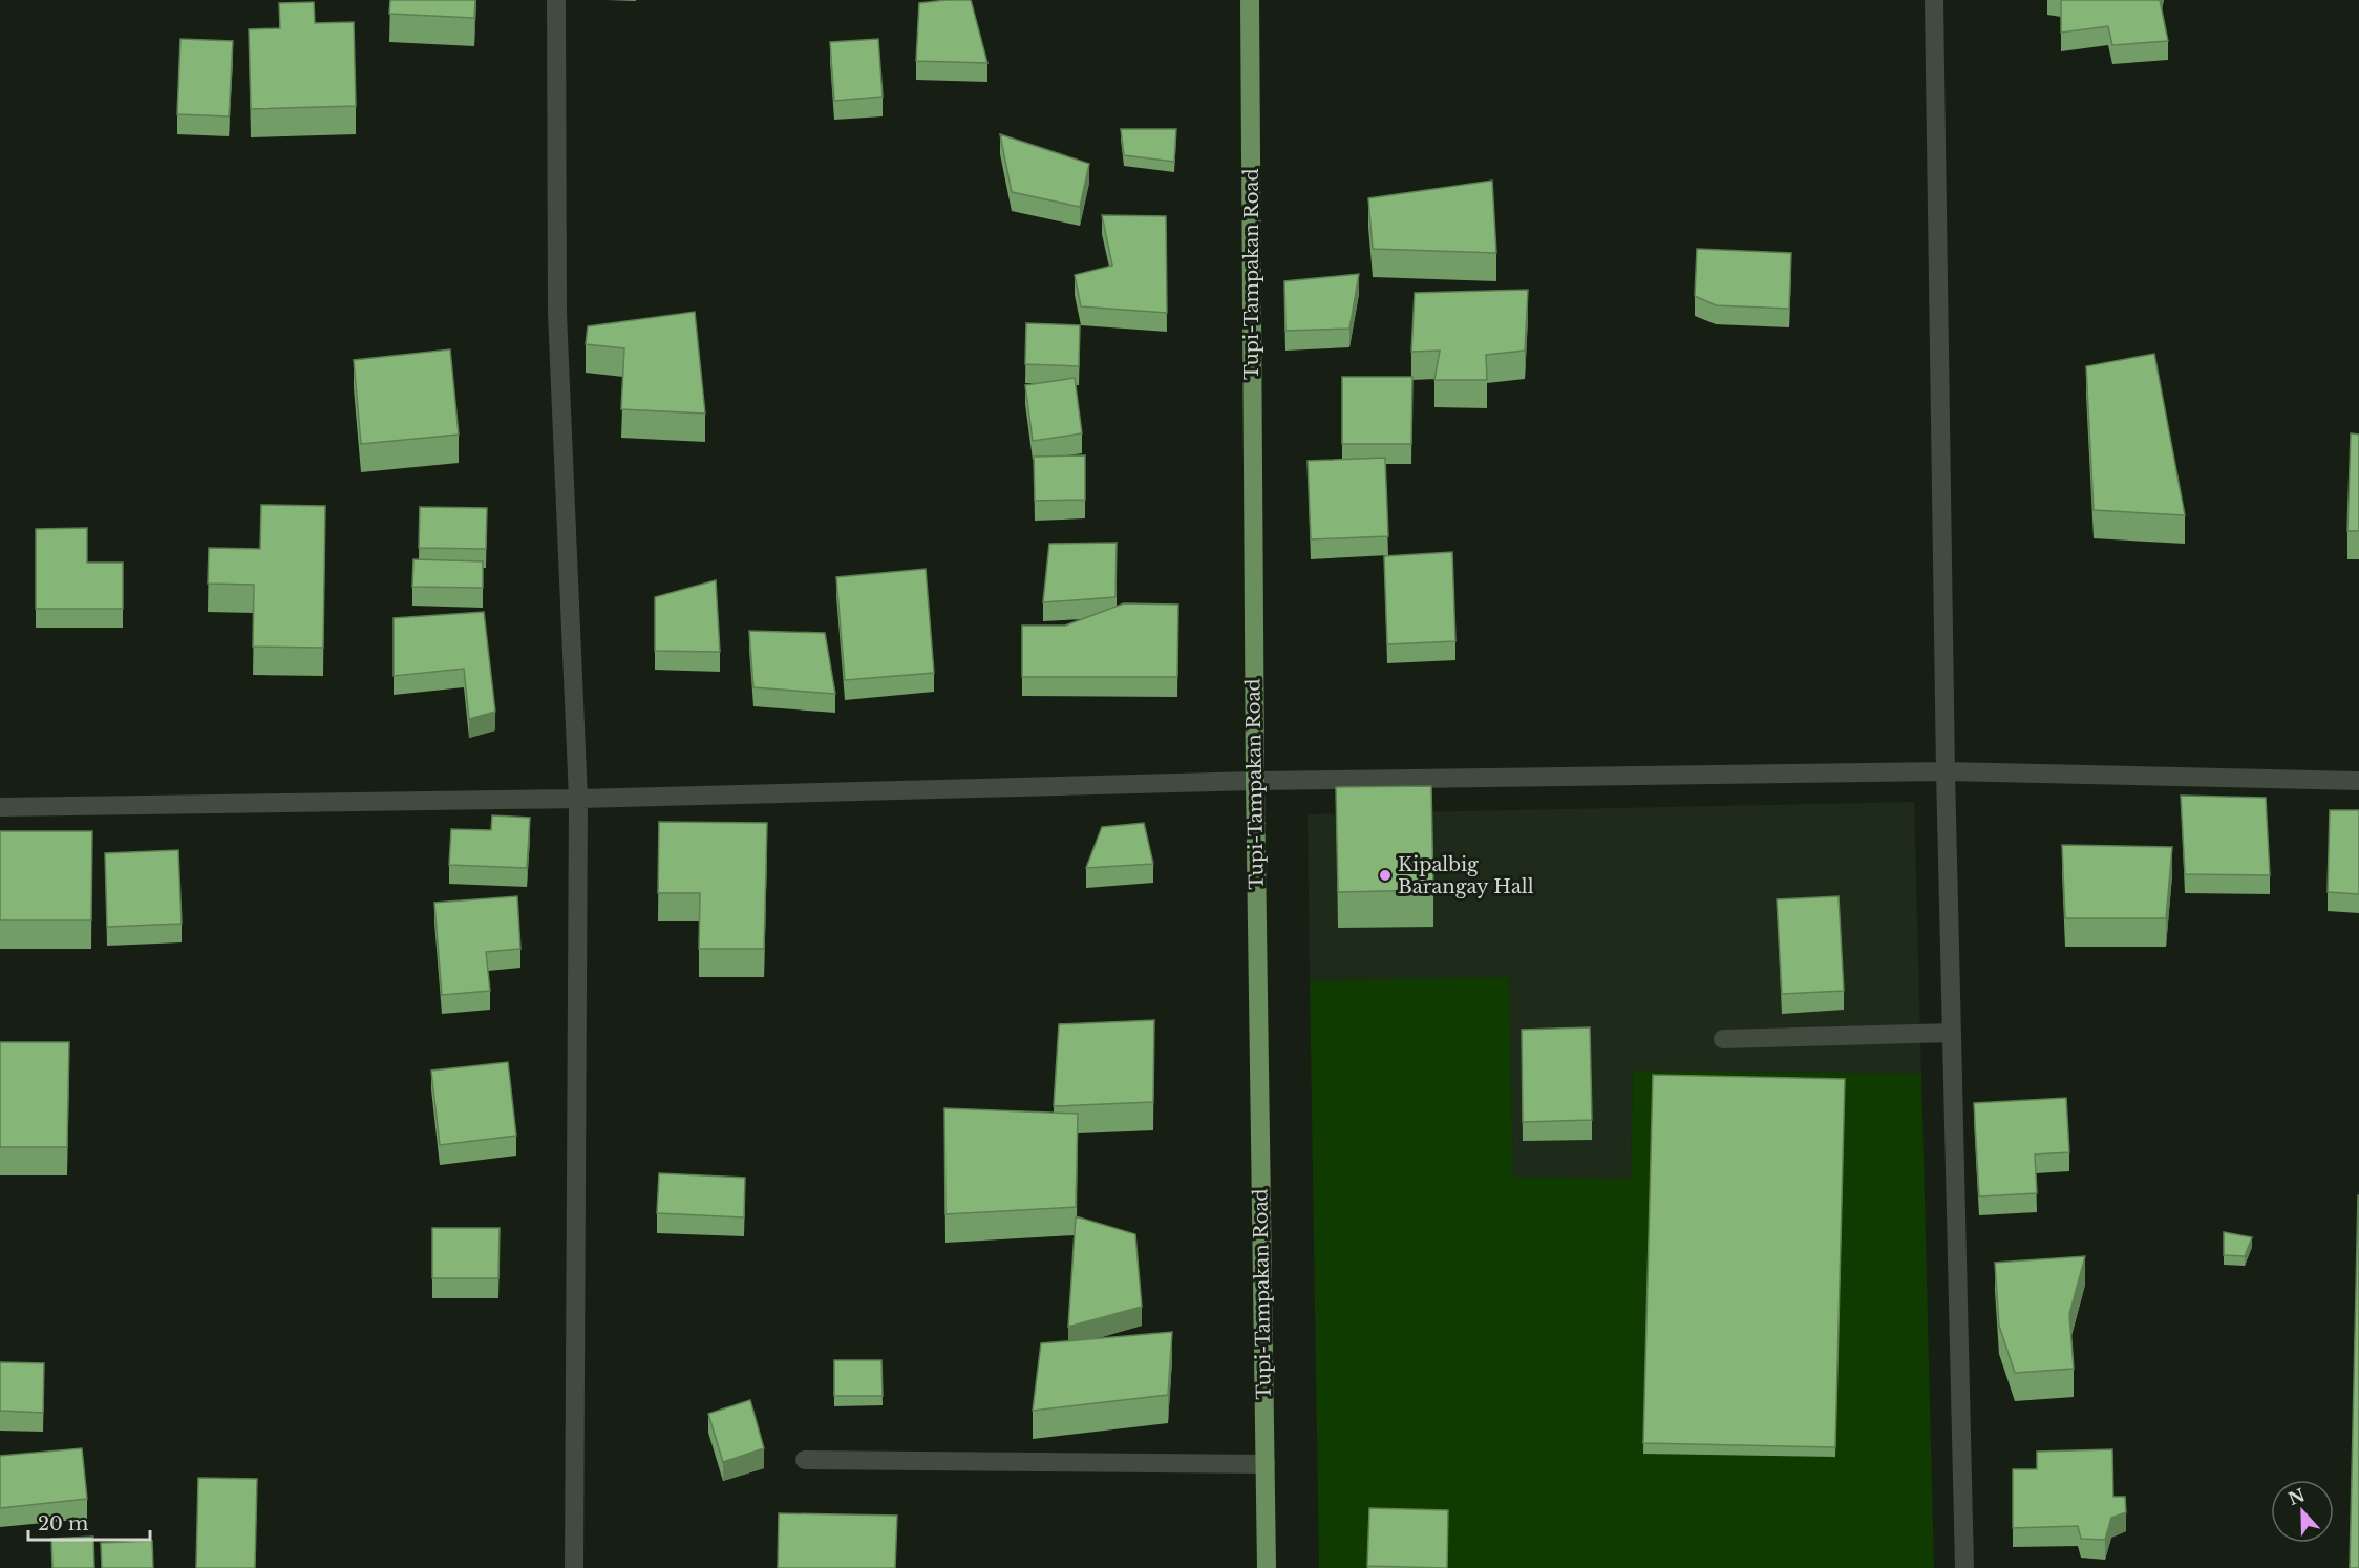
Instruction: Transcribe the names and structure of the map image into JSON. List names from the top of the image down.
{
  "streets": {
    "main road": ["Tupi-Tampakan Road"]
  },
  "places": ["Kipalbig Barangay Hall"],
  "scale_bar": "20 m",
  "north": "top"
}
